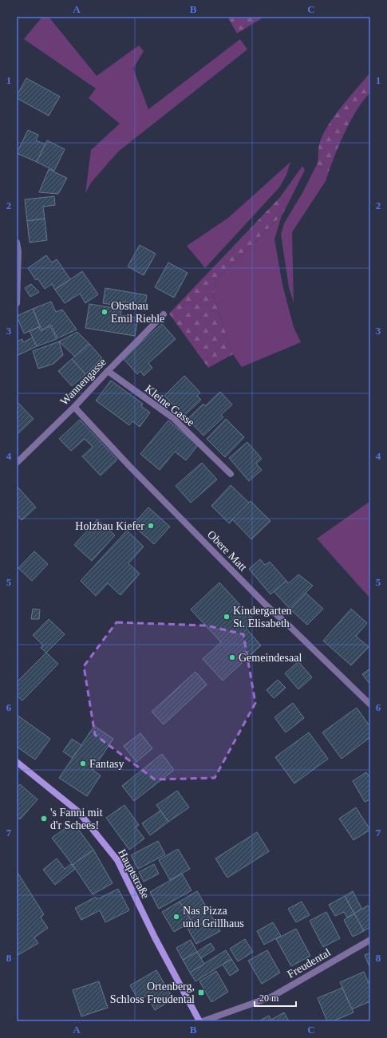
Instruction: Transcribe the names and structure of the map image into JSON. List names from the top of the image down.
{
  "streets": {
    "street": [
      "Wannengasse",
      "Kleine Gasse",
      "Obere Matt",
      "Hauptstraße",
      "Freudental"
    ]
  },
  "crossings": [
    ["Wannengasse", "Kleine Gasse"],
    ["Wannengasse", "Obere Matt"]
  ],
  "places": {
    "other": [
      "Obstbau Emil Riehle",
      "Holzbau Kiefer",
      "Kindergarten St. Elisabeth",
      "Gemeindesaal",
      "Fantasy",
      "'s Fanni mit d'r Schees!",
      "Nas Pizza und Grillhaus"
    ],
    "transit": ["Ortenberg, Schloss Freudental"]
  },
  "scale_bar": "20 m",
  "grid": {
    "columns": ["A", "B", "C"],
    "rows": [
      "1",
      "2",
      "3",
      "4",
      "5",
      "6",
      "7",
      "8"
    ]
  }
}
